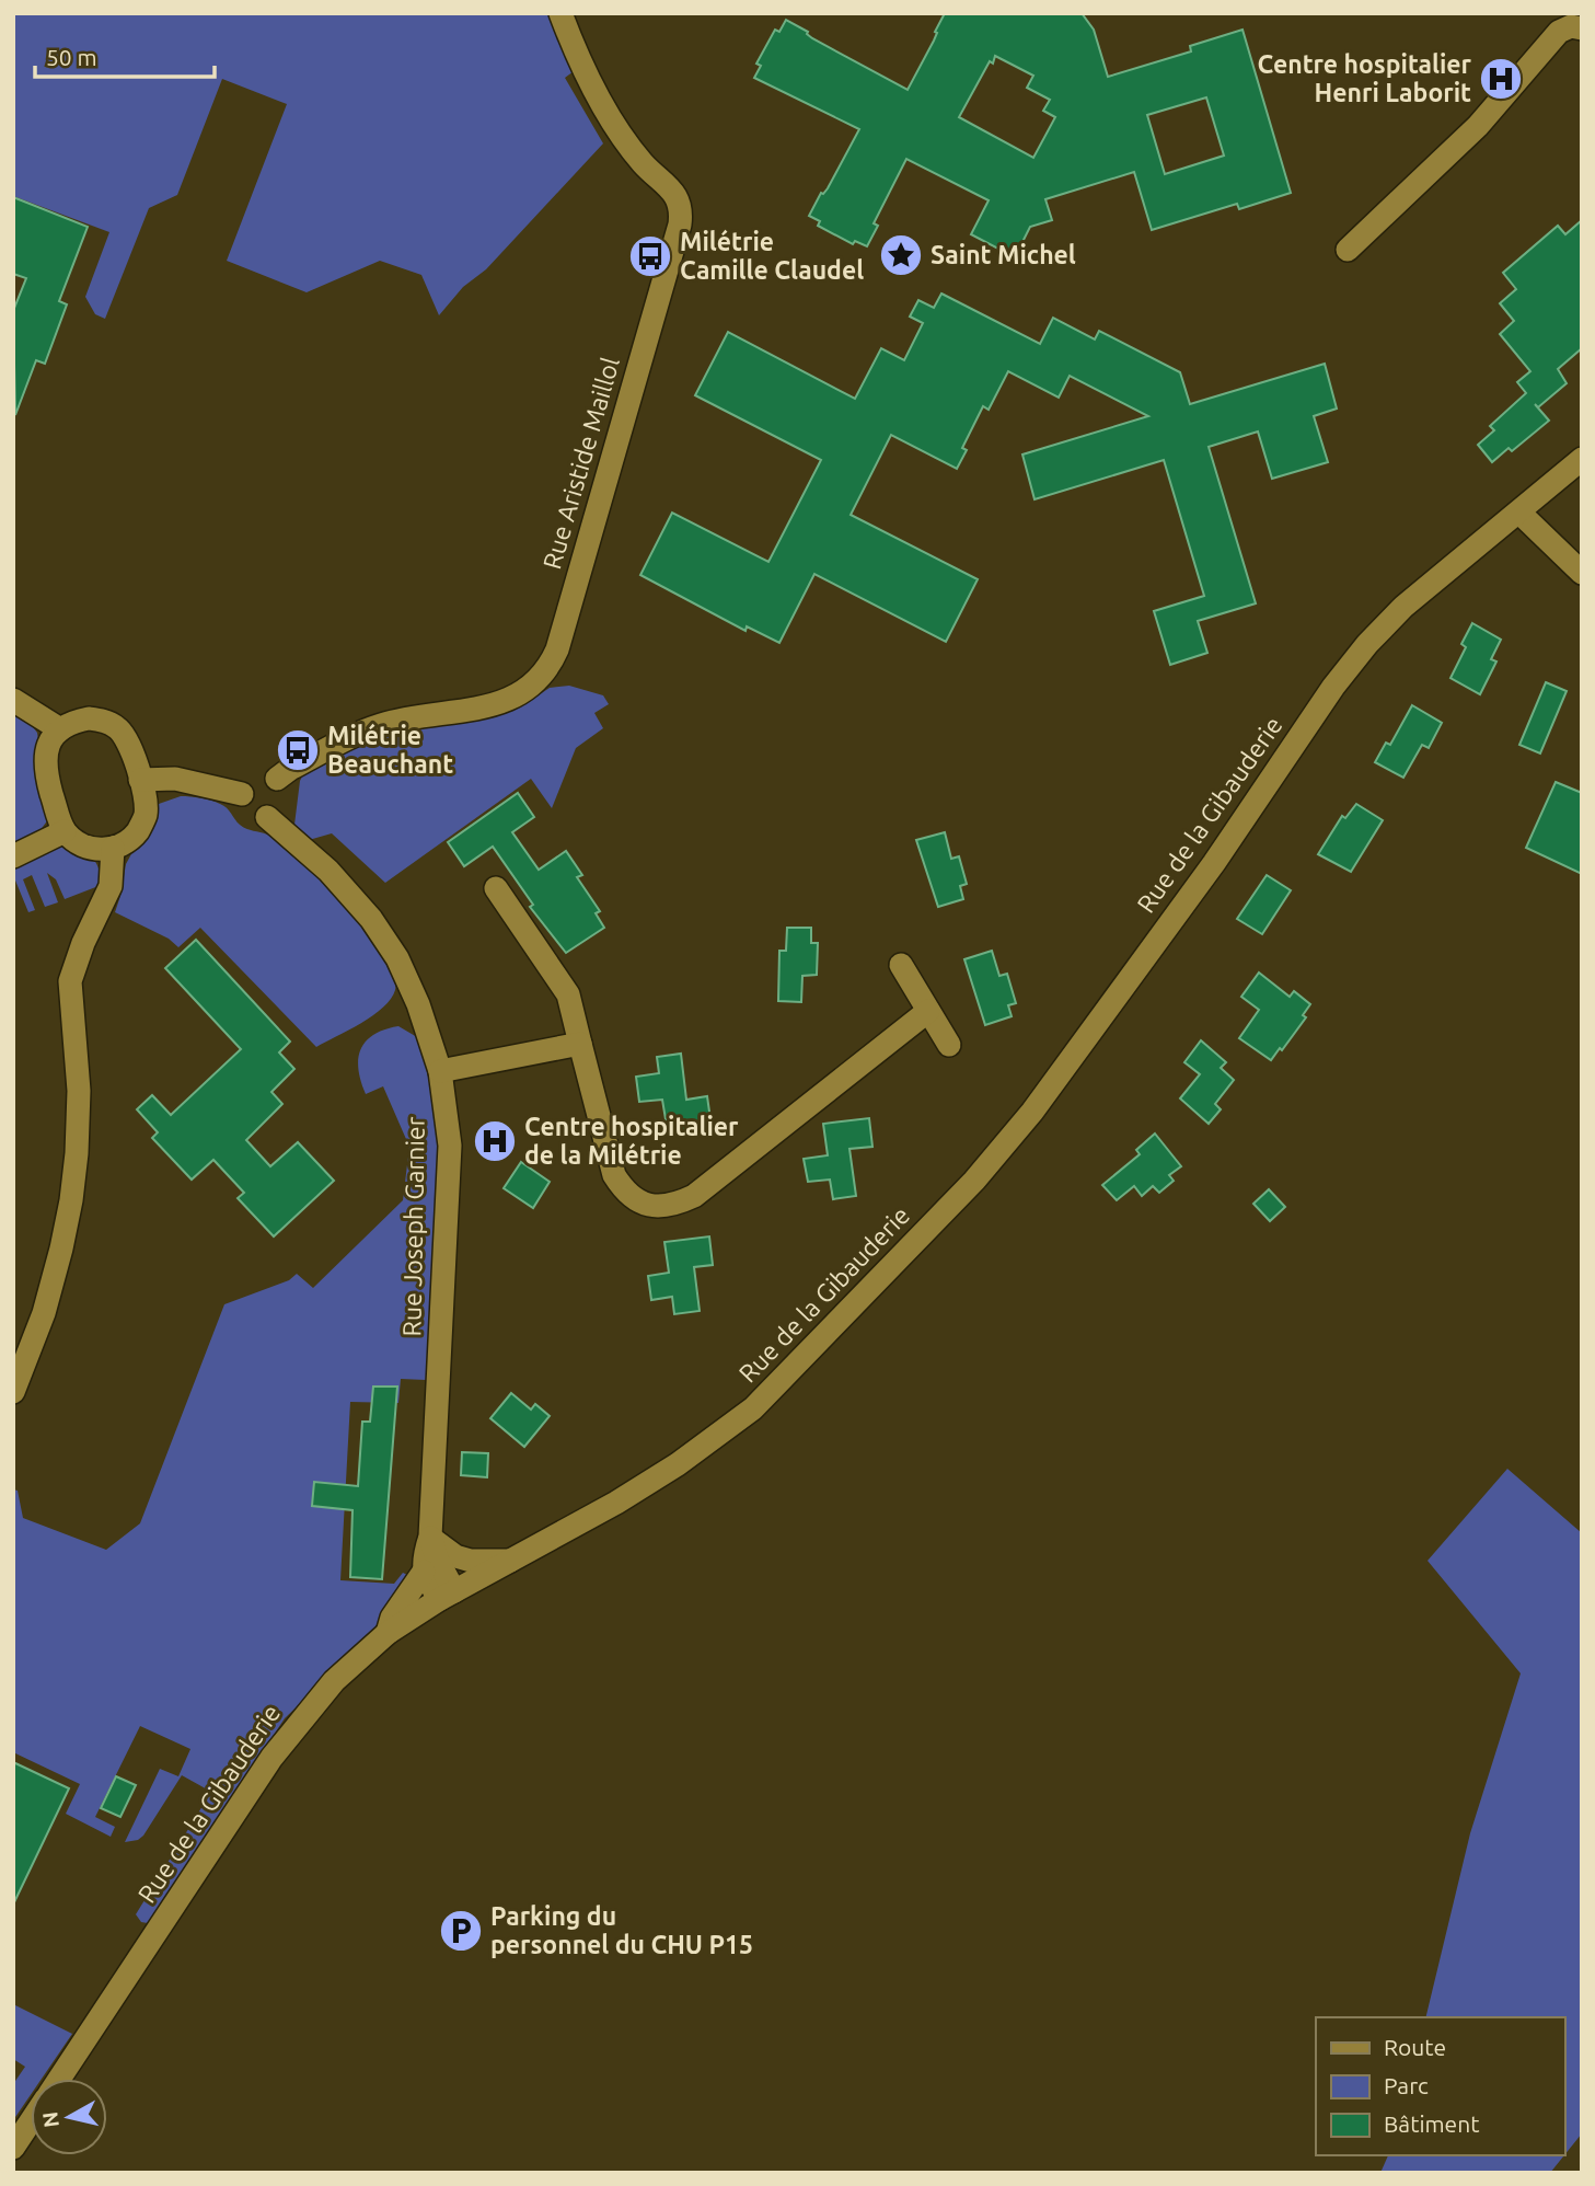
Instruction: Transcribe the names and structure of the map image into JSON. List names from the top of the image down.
{
  "streets": {
    "street": ["Rue Aristide Maillol", "Rue de la Gibauderie", "Rue Joseph Garnier"]
  },
  "places": {
    "hospital": ["Centre hospitalier Henri Laborit", "Centre hospitalier de la Milétrie"],
    "place": ["Saint Michel"],
    "bus stop": ["Milétrie Camille Claudel", "Milétrie Beauchant"],
    "parking": ["Parking du personnel du CHU P15"]
  },
  "legend": ["Route", "Parc", "Bâtiment"],
  "scale_bar": "50 m",
  "north": "left"
}
